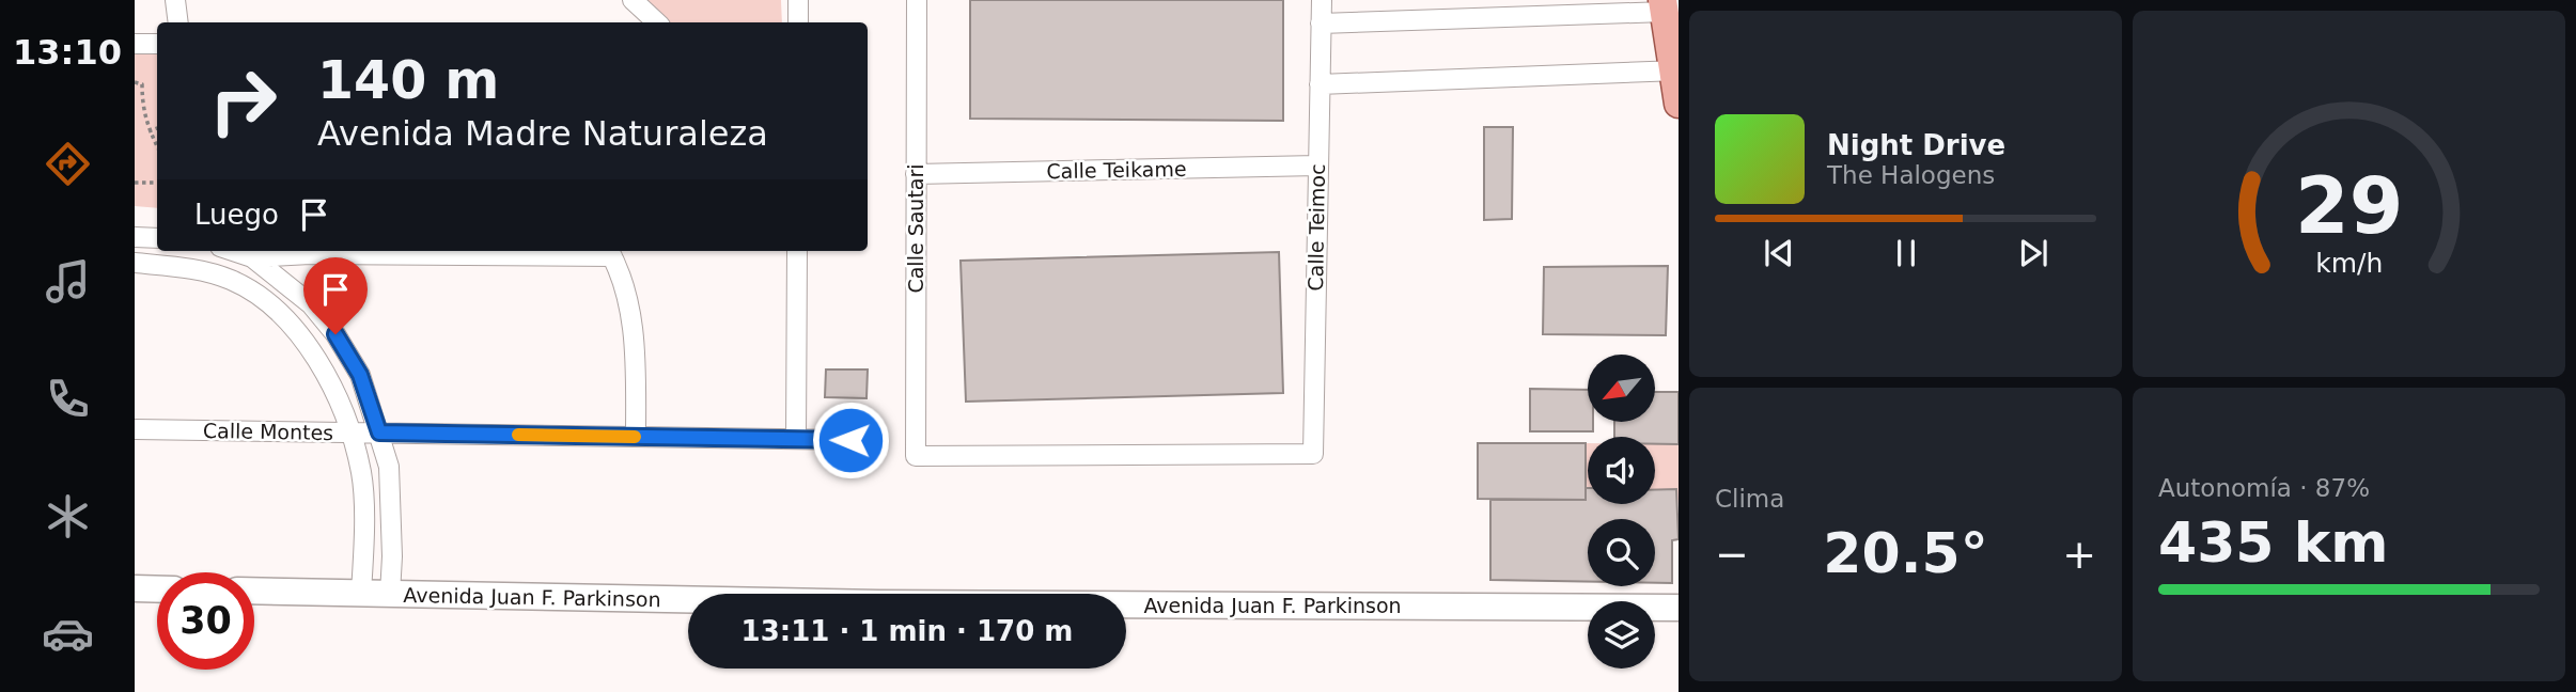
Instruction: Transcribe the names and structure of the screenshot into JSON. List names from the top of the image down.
{
  "streets": {
    "main road": ["Avenida Juan F. Parkinson"],
    "street": [
      "Calle Teikame",
      "Calle Teimoc",
      "Calle Sautari",
      "Calle Montes"
    ]
  },
  "crossings": [
    ["Calle Teikame", "Calle Teimoc"],
    ["Calle Teikame", "Calle Sautari"],
    ["Calle Teimoc", "Calle Sautari"]
  ],
  "north": "bottom left",
  "page": {
    "tabs": "13:10",
    "turn": ["140 m", "Avenida Madre Naturaleza"],
    "song": ["Night Drive", "The Halogens"],
    "then": "Luego",
    "tile": [
      "Clima",
      ["Autonomía · 87%", "435 km"]
    ],
    "heat": ["−", "20.5°", "+"],
    "limit": "30",
    "trip": "13:11 · 1 min · 170 m",
    "gauge": ["29", "km/h"]
  }
}
